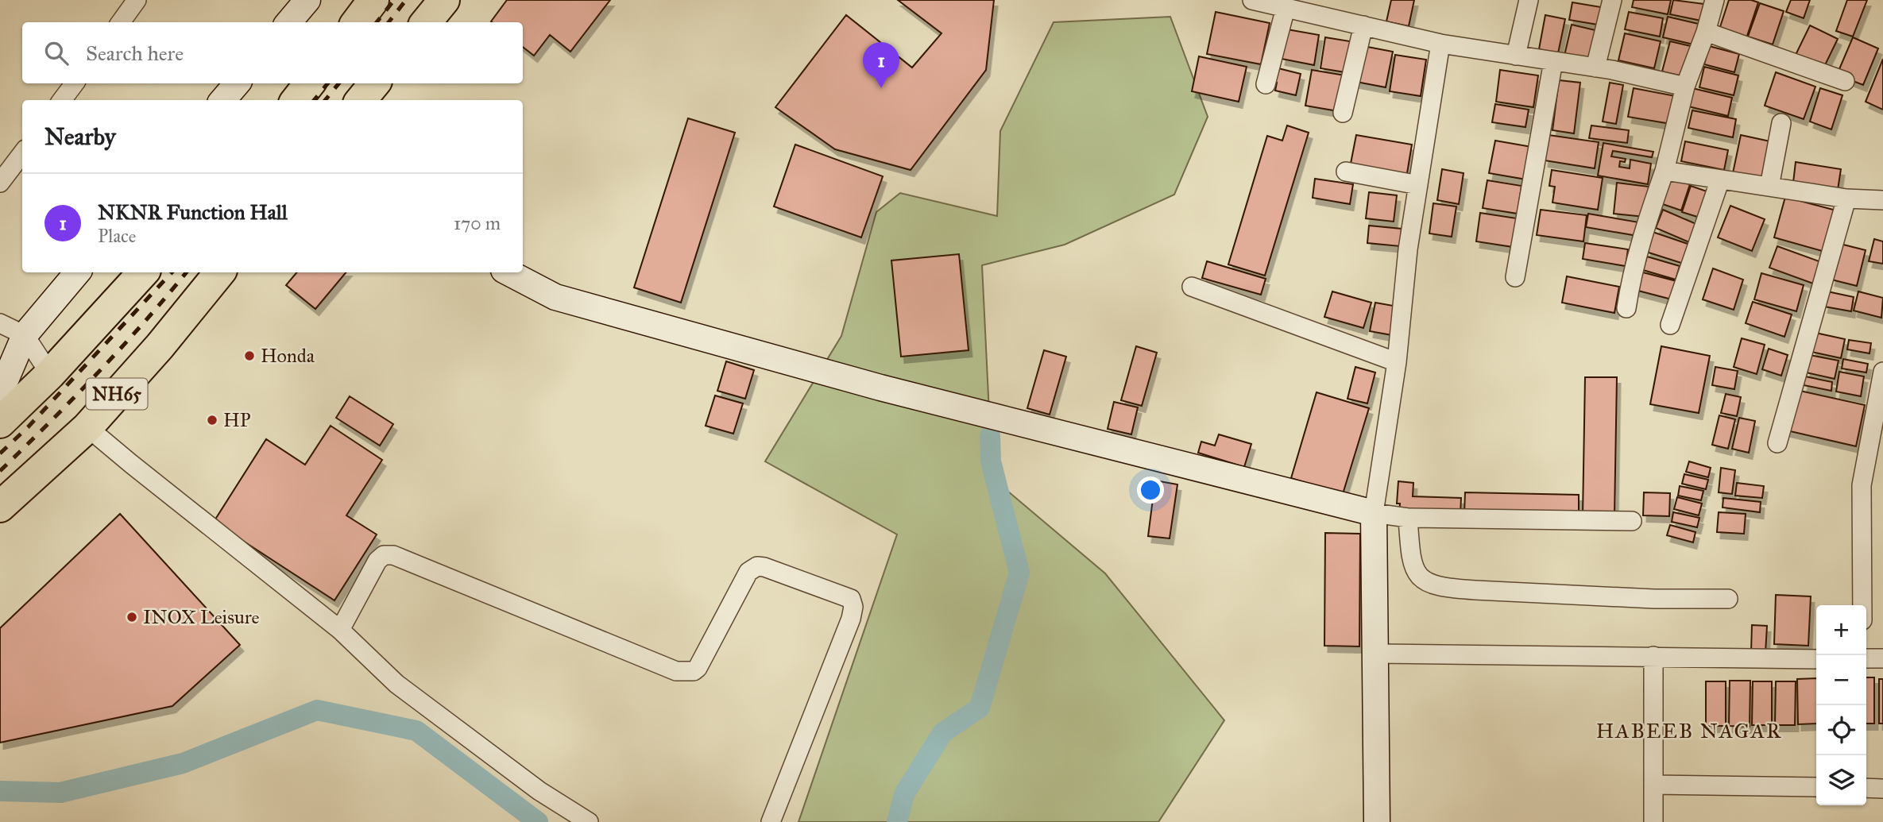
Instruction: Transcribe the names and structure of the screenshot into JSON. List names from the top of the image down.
{
  "streets": {
    "highway": ["NH65"]
  },
  "districts": ["HABEEB NAGAR"],
  "places": ["Honda", "HP", "INOX Leisure"],
  "page": {
    "search": "Search here",
    "pins": "1",
    "heading": "Nearby",
    "list": [
      {
        "mark": "1",
        "name": "NKNR Function Hall",
        "note": "Place",
        "value": "170 m"
      }
    ],
    "map_buttons": ["+", "−"]
  }
}
